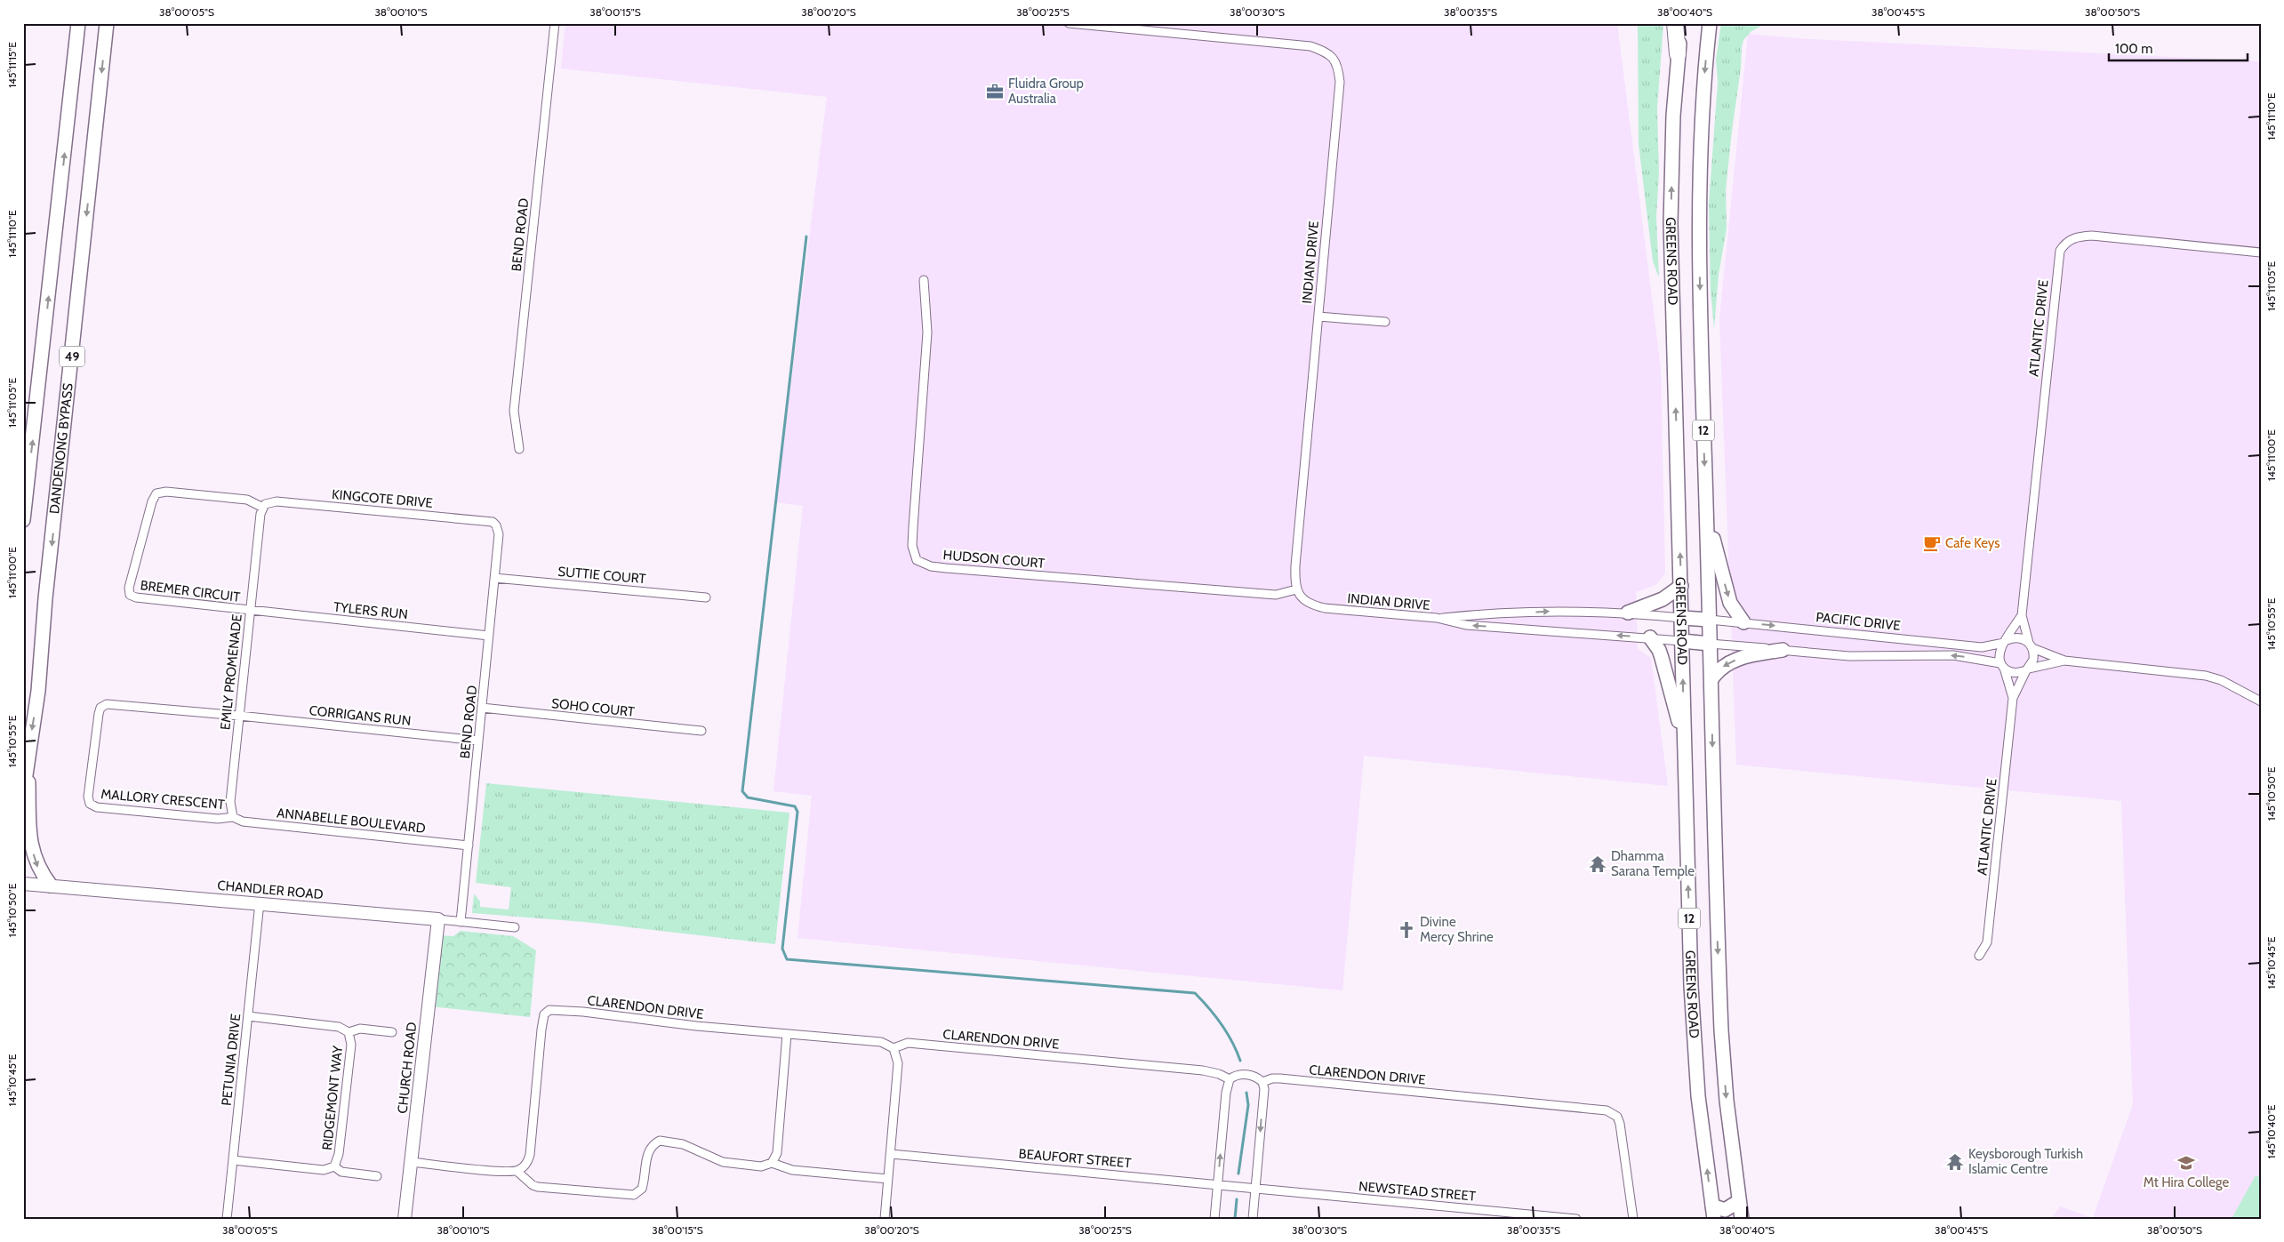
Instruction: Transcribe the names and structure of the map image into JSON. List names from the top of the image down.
{
  "streets": {
    "main road": [
      "GREENS ROAD",
      "49",
      "12",
      "DANDENONG BYPASS",
      "CHANDLER ROAD",
      "CHURCH ROAD"
    ],
    "street": [
      "BEND ROAD",
      "INDIAN DRIVE",
      "ATLANTIC DRIVE",
      "KINGCOTE DRIVE",
      "HUDSON COURT",
      "SUTTIE COURT",
      "BREMER CIRCUIT",
      "TYLERS RUN",
      "PACIFIC DRIVE",
      "EMILY PROMENADE",
      "SOHO COURT",
      "CORRIGANS RUN",
      "MALLORY CRESCENT",
      "ANNABELLE BOULEVARD",
      "CLARENDON DRIVE",
      "PETUNIA DRIVE",
      "RIDGEMONT WAY",
      "BEAUFORT STREET",
      "NEWSTEAD STREET"
    ]
  },
  "crossings": [
    ["BEND ROAD", "KINGCOTE DRIVE"],
    ["BEND ROAD", "SUTTIE COURT"],
    ["BEND ROAD", "TYLERS RUN"],
    ["BEND ROAD", "SOHO COURT"],
    ["BEND ROAD", "CORRIGANS RUN"],
    ["BEND ROAD", "ANNABELLE BOULEVARD"],
    ["BEND ROAD", "CHANDLER ROAD"],
    ["GREENS ROAD", "INDIAN DRIVE"],
    ["GREENS ROAD", "PACIFIC DRIVE"],
    ["INDIAN DRIVE", "HUDSON COURT"],
    ["ATLANTIC DRIVE", "PACIFIC DRIVE"],
    ["KINGCOTE DRIVE", "BREMER CIRCUIT"],
    ["KINGCOTE DRIVE", "EMILY PROMENADE"],
    ["BREMER CIRCUIT", "TYLERS RUN"],
    ["BREMER CIRCUIT", "EMILY PROMENADE"],
    ["TYLERS RUN", "EMILY PROMENADE"],
    ["EMILY PROMENADE", "CORRIGANS RUN"],
    ["EMILY PROMENADE", "MALLORY CRESCENT"],
    ["EMILY PROMENADE", "ANNABELLE BOULEVARD"],
    ["CORRIGANS RUN", "MALLORY CRESCENT"],
    ["MALLORY CRESCENT", "ANNABELLE BOULEVARD"],
    ["CHANDLER ROAD", "PETUNIA DRIVE"],
    ["CHANDLER ROAD", "CHURCH ROAD"],
    ["BEAUFORT STREET", "NEWSTEAD STREET"]
  ],
  "places": {
    "office": ["Fluidra Group Australia"],
    "cafe": ["Cafe Keys"],
    "temple": ["Dhamma Sarana Temple", "Keysborough Turkish Islamic Centre"],
    "church": ["Divine Mercy Shrine"],
    "school or university": ["Mt Hira College"]
  },
  "scale_bar": "100 m",
  "coordinates": [
    "38°00'05\"S",
    "38°00'10\"S",
    "38°00'15\"S",
    "38°00'20\"S",
    "38°00'25\"S",
    "38°00'30\"S",
    "38°00'35\"S",
    "38°00'40\"S",
    "38°00'45\"S",
    "38°00'50\"S",
    "145°11'15\"E",
    "145°11'10\"E",
    "145°11'05\"E",
    "145°11'00\"E",
    "145°10'55\"E",
    "145°10'50\"E",
    "145°10'45\"E",
    "145°10'40\"E"
  ]
}
